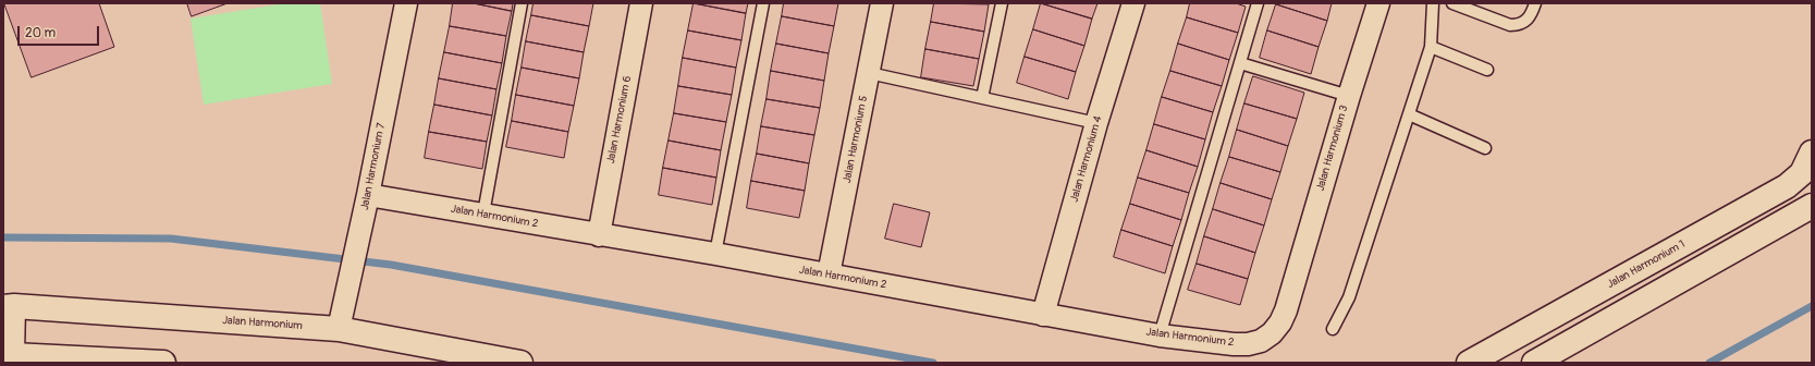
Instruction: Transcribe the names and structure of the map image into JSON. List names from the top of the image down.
{
  "streets": {
    "main road": ["Jalan Harmonium 1", "Jalan Harmonium"],
    "street": [
      "Jalan Harmonium 6",
      "Jalan Harmonium 5",
      "Jalan Harmonium 3",
      "Jalan Harmonium 4",
      "Jalan Harmonium 7",
      "Jalan Harmonium 2"
    ]
  },
  "crossings": [
    ["Jalan Harmonium 6", "Jalan Harmonium 2"],
    ["Jalan Harmonium 5", "Jalan Harmonium 2"],
    ["Jalan Harmonium 3", "Jalan Harmonium 2"],
    ["Jalan Harmonium 4", "Jalan Harmonium 2"],
    ["Jalan Harmonium 7", "Jalan Harmonium 2"],
    ["Jalan Harmonium 7", "Jalan Harmonium"]
  ],
  "scale_bar": "20 m"
}
